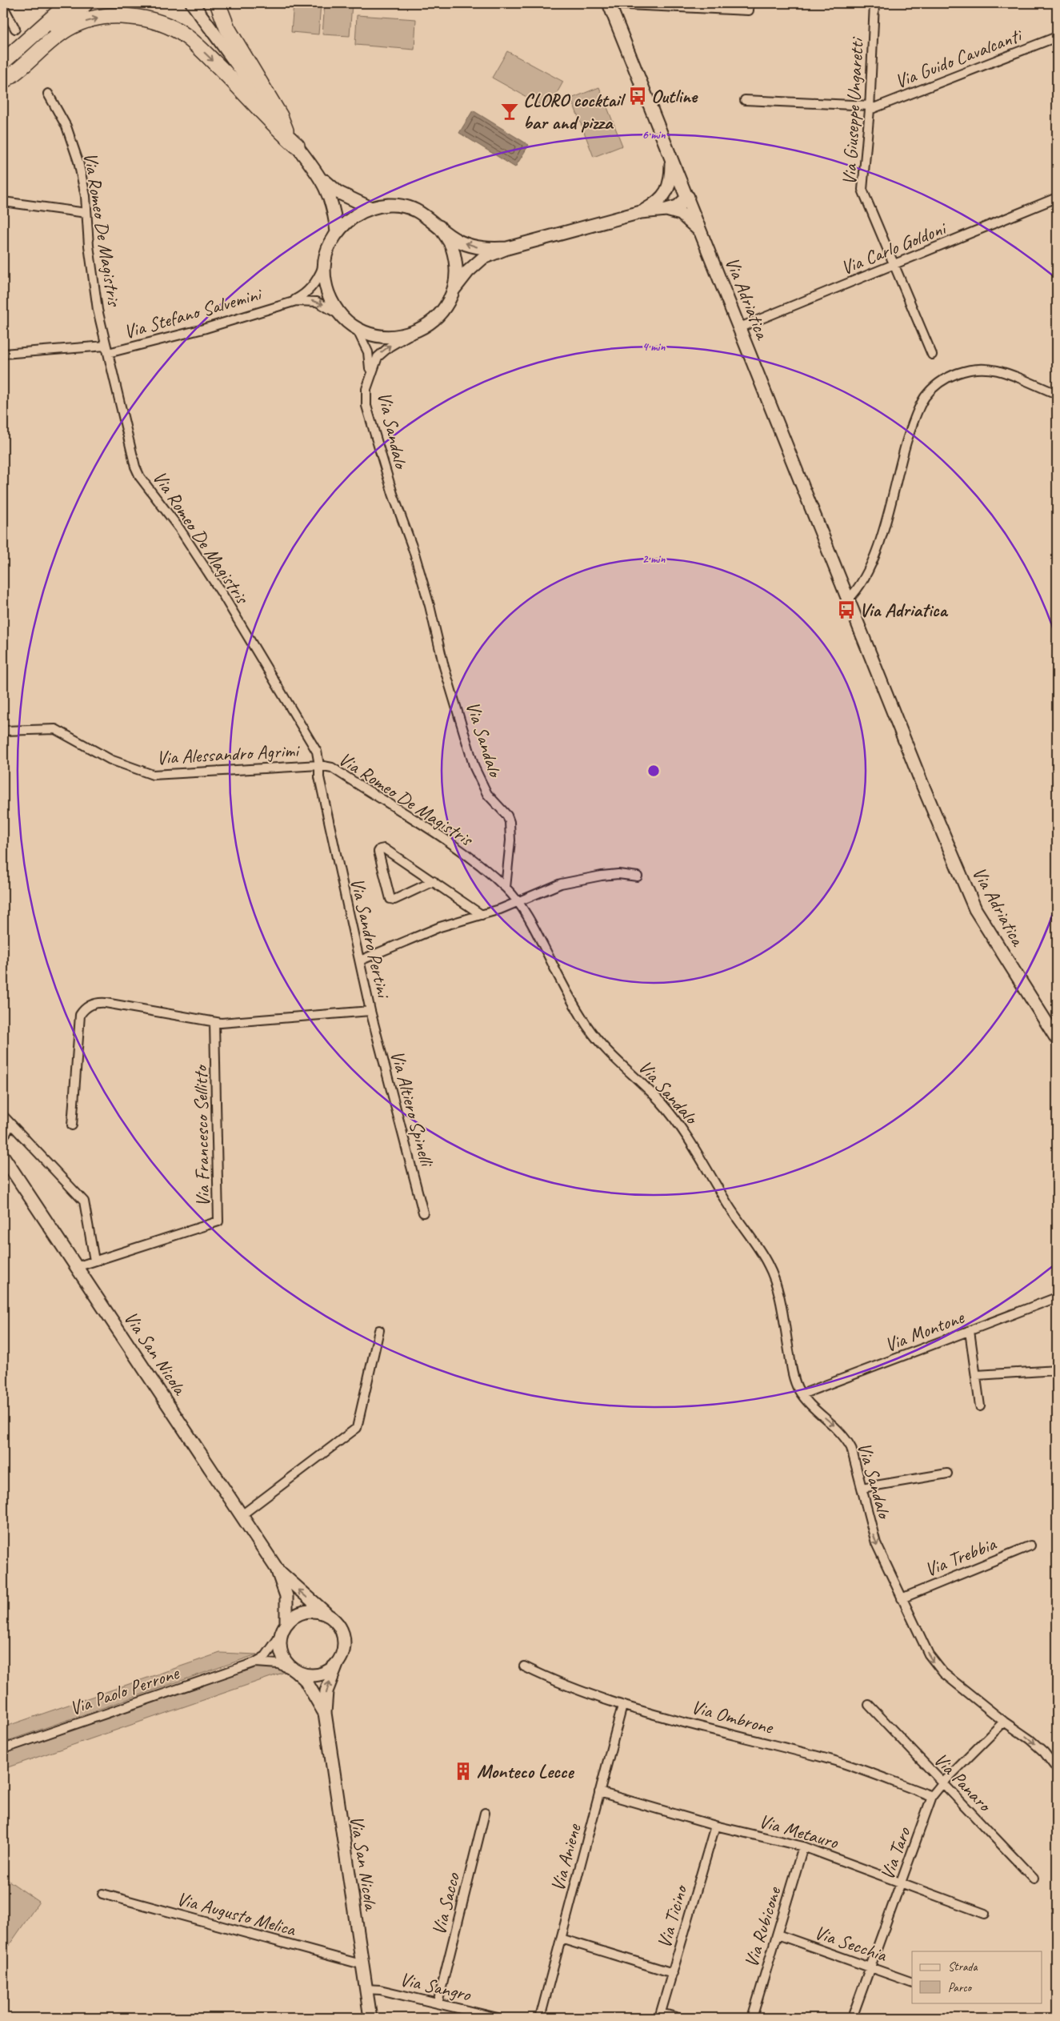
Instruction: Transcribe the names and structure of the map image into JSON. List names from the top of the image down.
{
  "streets": {
    "street": [
      "Via Guido Cavalcanti",
      "Via Giuseppe Ungaretti",
      "Via Romeo De Magistris",
      "Via Carlo Goldoni",
      "Via Adriatica",
      "Via Stefano Salvemini",
      "Via Sandalo",
      "Via Alessandro Agrimi",
      "Via Sandro Pertini",
      "Via Altiero Spinelli",
      "Via Francesco Sellitto",
      "Via Montone",
      "Via San Nicola",
      "Via Trebbia",
      "Via Paolo Perrone",
      "Via Ombrone",
      "Via Panaro",
      "Via Metauro",
      "Via Taro",
      "Via Aniene",
      "Via Sacco",
      "Via Augusto Melica",
      "Via Ticino",
      "Via Rubicone",
      "Via Secchia",
      "Via Sangro"
    ]
  },
  "crossings": [
    ["Via Guido Cavalcanti", "Via Giuseppe Ungaretti"],
    ["Via Giuseppe Ungaretti", "Via Carlo Goldoni"],
    ["Via Romeo De Magistris", "Via Stefano Salvemini"],
    ["Via Romeo De Magistris", "Via Sandalo"],
    ["Via Romeo De Magistris", "Via Alessandro Agrimi"],
    ["Via Romeo De Magistris", "Via Sandro Pertini"],
    ["Via Carlo Goldoni", "Via Adriatica"],
    ["Via Stefano Salvemini", "Via Sandalo"],
    ["Via Sandalo", "Via Montone"],
    ["Via Sandalo", "Via Trebbia"],
    ["Via Sandalo", "Via Taro"],
    ["Via Alessandro Agrimi", "Via Sandro Pertini"],
    ["Via Sandro Pertini", "Via Altiero Spinelli"],
    ["Via Sandro Pertini", "Via Francesco Sellitto"],
    ["Via Francesco Sellitto", "Via San Nicola"],
    ["Via San Nicola", "Via Paolo Perrone"],
    ["Via San Nicola", "Via Augusto Melica"],
    ["Via San Nicola", "Via Sangro"],
    ["Via Ombrone", "Via Taro"],
    ["Via Ombrone", "Via Aniene"],
    ["Via Panaro", "Via Taro"],
    ["Via Metauro", "Via Taro"],
    ["Via Metauro", "Via Aniene"],
    ["Via Metauro", "Via Ticino"],
    ["Via Metauro", "Via Rubicone"],
    ["Via Taro", "Via Secchia"],
    ["Via Sacco", "Via Sangro"],
    ["Via Rubicone", "Via Secchia"]
  ],
  "places": {
    "bus stop": ["Outline", "Via Adriatica"],
    "bar": ["CLORO cocktail bar and pizza"],
    "building": ["Monteco Lecce"]
  },
  "legend": ["Strada", "Parco"],
  "rings": ["6 min", "4 min", "2 min"]
}
